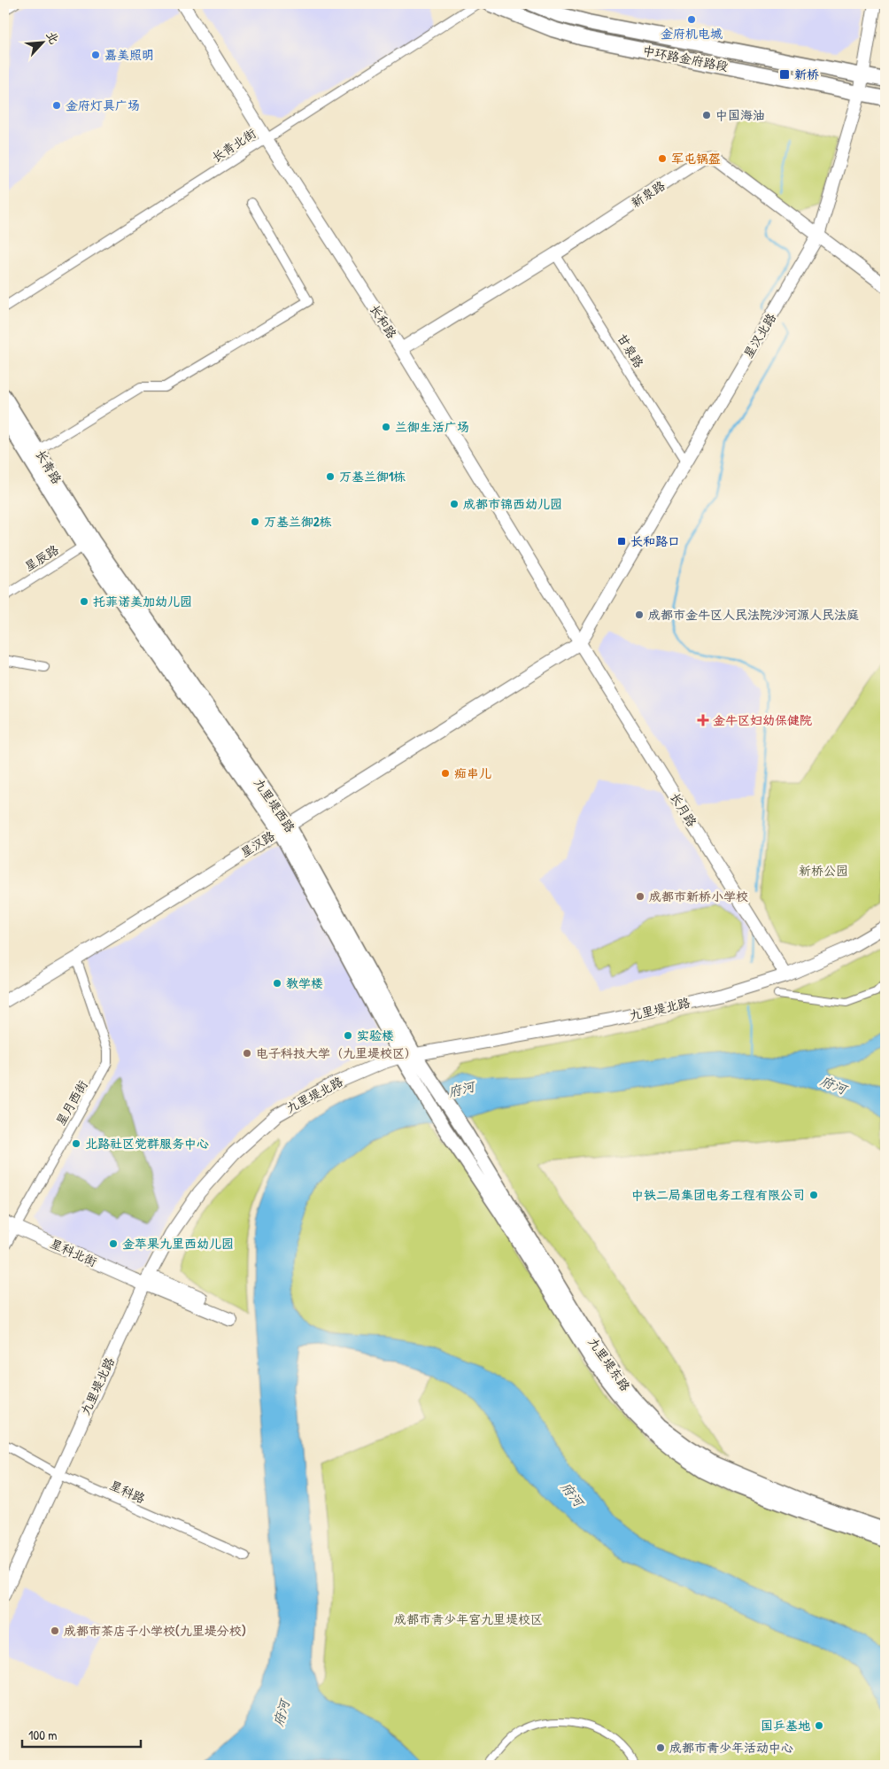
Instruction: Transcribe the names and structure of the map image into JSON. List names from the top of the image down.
{
  "streets": {
    "main road": [
      "中环路金府路段",
      "长青路",
      "九里堤西路",
      "九里堤东路"
    ],
    "street": [
      "长青北街",
      "新泉路",
      "长和路",
      "星汉北路",
      "甘泉路",
      "星辰路",
      "长月路",
      "星汉路",
      "九里堤北路",
      "星月西街",
      "星科北街",
      "星科路"
    ]
  },
  "crossings": [
    ["中环路金府路段", "星汉北路"],
    ["长青北街", "长和路"],
    ["新泉路", "长和路"],
    ["新泉路", "星汉北路"],
    ["新泉路", "甘泉路"],
    ["长和路", "星汉北路"],
    ["长和路", "长月路"],
    ["长和路", "星汉路"],
    ["星汉北路", "甘泉路"],
    ["星汉北路", "长月路"],
    ["星汉北路", "星汉路"],
    ["长青路", "星辰路"],
    ["长青路", "九里堤西路"],
    ["星辰路", "九里堤西路"],
    ["九里堤西路", "星汉路"],
    ["九里堤西路", "九里堤北路"],
    ["九里堤西路", "九里堤东路"],
    ["长月路", "星汉路"],
    ["长月路", "九里堤北路"],
    ["星汉路", "星月西街"],
    ["九里堤北路", "星科北街"],
    ["九里堤北路", "星科路"],
    ["星月西街", "星科北街"]
  ],
  "water": ["府河"],
  "parks": ["新桥公园", "成都市青少年宫九里堤校区"],
  "places": {
    "other": [
      "金府机电城",
      "嘉美照明",
      "金府灯具广场",
      "中国海油",
      "军屯锅盔",
      "兰御生活广场",
      "万基兰御1栋",
      "成都市锦西幼儿园",
      "万基兰御2栋",
      "托菲诺美加幼儿园",
      "成都市金牛区人民法院沙河源人民法庭",
      "痴串儿",
      "成都市新桥小学校",
      "教学楼",
      "实验楼",
      "电子科技大学（九里堤校区）",
      "北路社区党群服务中心",
      "中铁二局集团电务工程有限公司",
      "金苹果九里西幼儿园",
      "成都市茶店子小学校(九里堤分校)",
      "国乒基地",
      "成都市青少年活动中心"
    ],
    "transit": ["新桥", "长和路口"],
    "health": ["金牛区妇幼保健院"]
  },
  "scale_bar": "100 m",
  "north": "top right"
}
